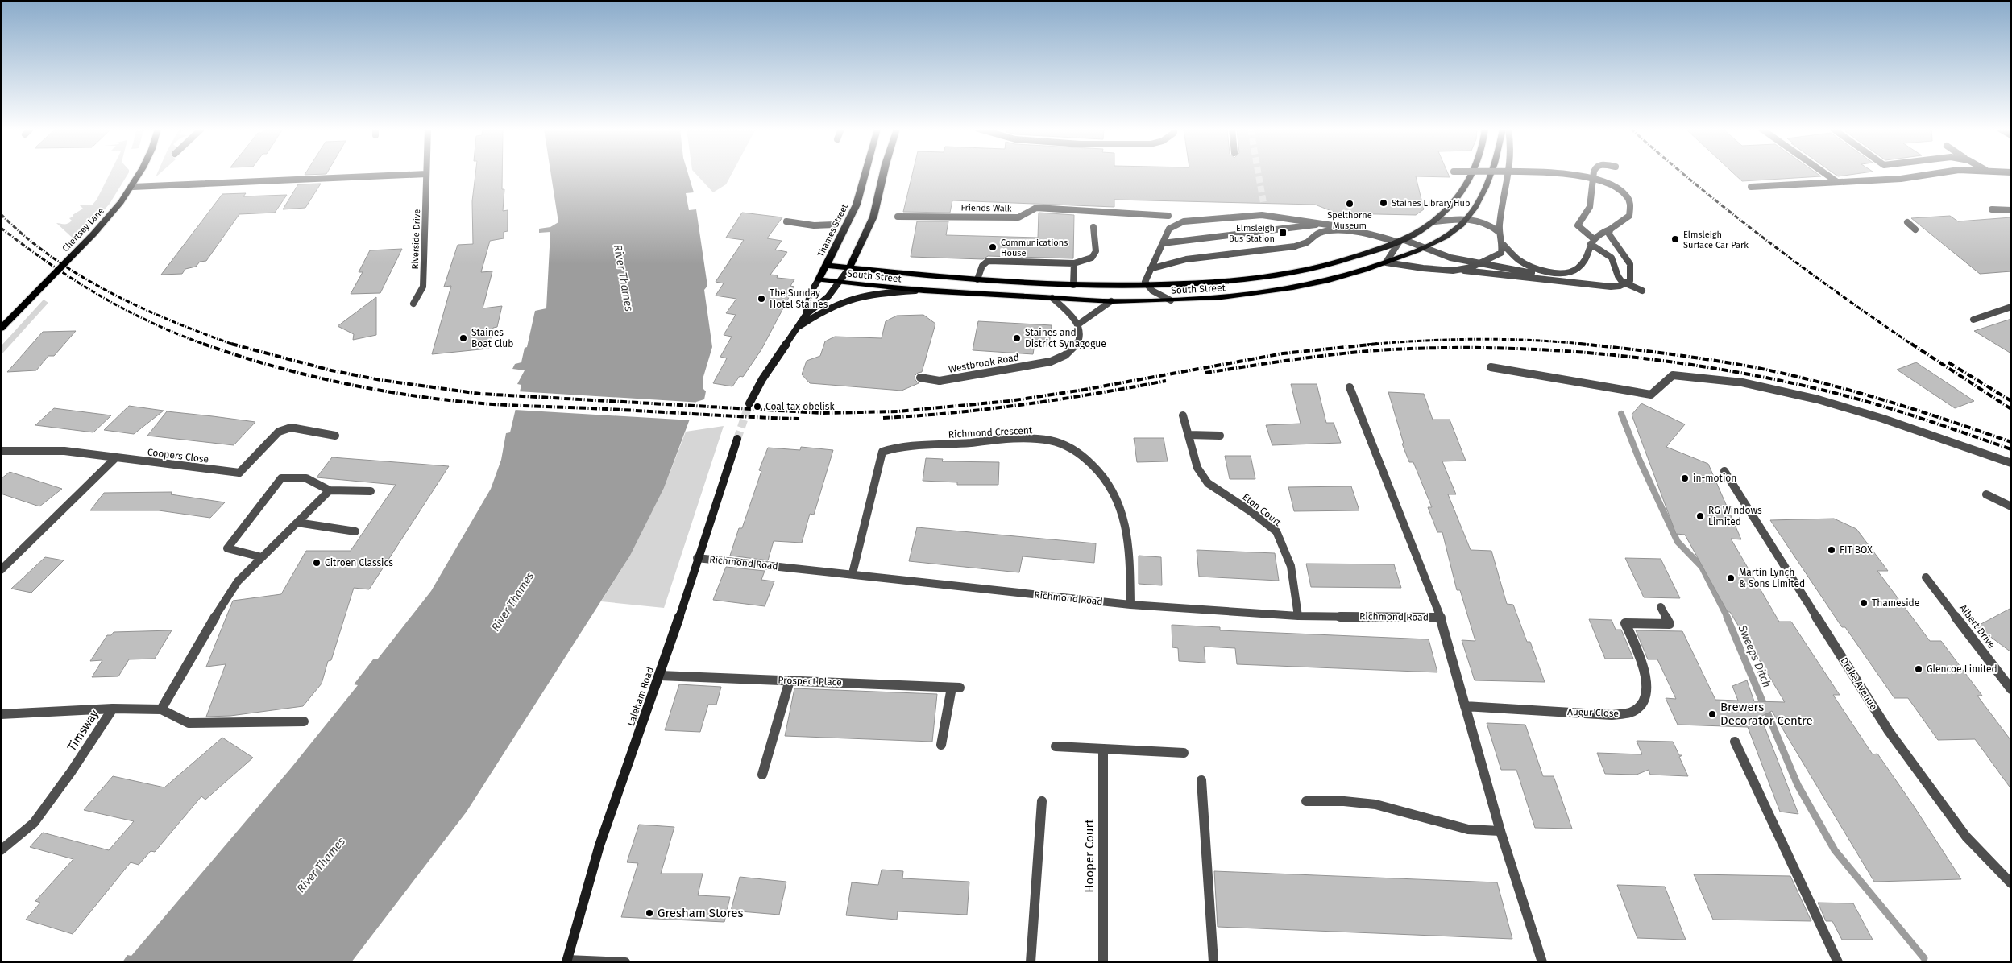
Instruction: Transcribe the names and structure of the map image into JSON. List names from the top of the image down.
{
  "streets": {
    "main road": [
      "Chertsey Lane",
      "Thames Street",
      "South Street",
      "Laleham Road"
    ],
    "street": [
      "Friends Walk",
      "Riverside Drive",
      "Westbrook Road",
      "Richmond Crescent",
      "Coopers Close",
      "Eton Court",
      "Richmond Road",
      "Albert Drive",
      "Prospect Place",
      "Drake Avenue",
      "Augur Close",
      "Timsway",
      "Hooper Court"
    ]
  },
  "crossings": [
    ["Thames Street", "South Street"],
    ["Richmond Crescent", "Richmond Road"],
    ["Eton Court", "Richmond Road"],
    ["Richmond Road", "Laleham Road"],
    ["Richmond Road", "Augur Close"],
    ["Prospect Place", "Laleham Road"]
  ],
  "water": ["River Thames", "Sweeps Ditch"],
  "places": {
    "other": [
      "Staines Library Hub",
      "Spelthorne Museum",
      "Elmsleigh Surface Car Park",
      "Communications House",
      "The Sunday Hotel Staines",
      "Staines Boat Club",
      "Staines and District Synagogue",
      "Coal tax obelisk",
      "in-motion",
      "RG Windows Limited",
      "FIT BOX",
      "Citroen Classics",
      "Martin Lynch & Sons Limited",
      "Thameside",
      "Glencoe Limited",
      "Brewers Decorator Centre",
      "Gresham Stores"
    ],
    "transit": ["Elmsleigh Bus Station"]
  }
}
